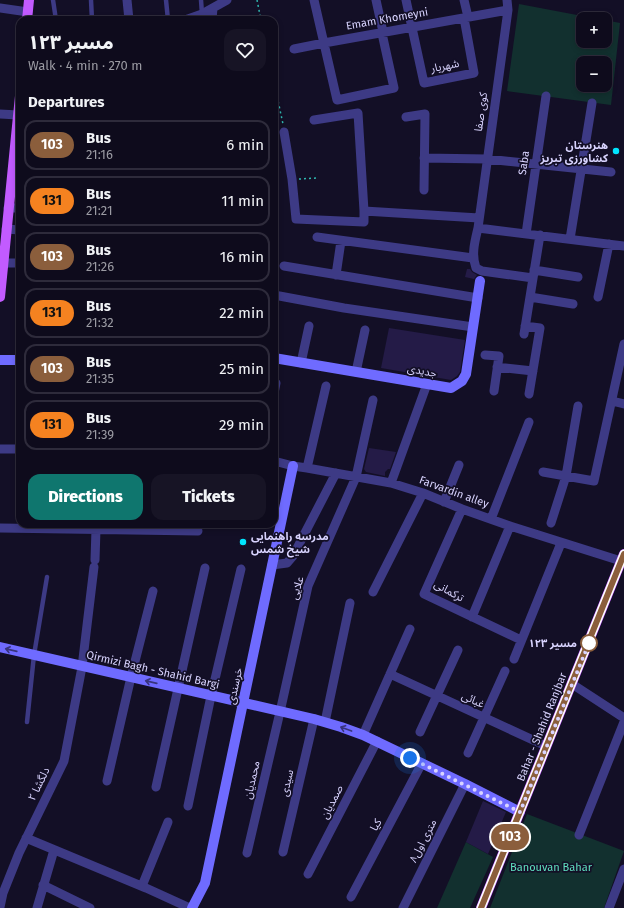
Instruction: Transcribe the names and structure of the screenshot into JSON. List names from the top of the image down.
{
  "streets": {
    "main road": ["Bahar - Shahid Ranjbar"],
    "street": [
      "Emam Khomeyni",
      "شهریار",
      "کوی صفا",
      "Saba",
      "جدیدی",
      "Farvardin alley",
      "علایی",
      "ترکمانی",
      "Qirmizi Bagh - Shahid Bargi",
      "خرسندی",
      "غبائی",
      "محمدیان",
      "سیدی",
      "دلگشا ۲",
      "صمدیان",
      "کیا",
      "۸متری اول"
    ]
  },
  "crossings": [
    ["Emam Khomeyni", "شهریار"],
    ["Emam Khomeyni", "کوی صفا"],
    ["Farvardin alley", "علایی"],
    ["Farvardin alley", "ترکمانی"],
    ["Farvardin alley", "خرسندی"],
    ["Farvardin alley", "Bahar - Shahid Ranjbar"],
    ["علایی", "Qirmizi Bagh - Shahid Bargi"],
    ["علایی", "محمدیان"],
    ["Qirmizi Bagh - Shahid Bargi", "خرسندی"],
    ["Qirmizi Bagh - Shahid Bargi", "Bahar - Shahid Ranjbar"],
    ["Qirmizi Bagh - Shahid Bargi", "محمدیان"],
    ["Qirmizi Bagh - Shahid Bargi", "سیدی"],
    ["Qirmizi Bagh - Shahid Bargi", "دلگشا ۲"],
    ["Qirmizi Bagh - Shahid Bargi", "صمدیان"],
    ["Qirmizi Bagh - Shahid Bargi", "کیا"],
    ["Qirmizi Bagh - Shahid Bargi", "۸متری اول"],
    ["غبائی", "Bahar - Shahid Ranjbar"]
  ],
  "parks": ["Banouvan Bahar"],
  "places": ["هنرستان کشاورزی تبریز", "مدرسه راهنمایی شیخ شمس", "مسیر ۱۲۳"],
  "lines": ["bus line 103"],
  "page": {
    "on_map": "103",
    "map_buttons": ["+", "−"],
    "heading": [
      ["مسیر ۱۲۳", "Walk · 4 min · 270 m"],
      "Departures"
    ],
    "list": [
      {
        "mark": "103",
        "name": "Bus",
        "note": "21:16",
        "value": "6 min"
      },
      {
        "mark": "131",
        "name": "Bus",
        "note": "21:21",
        "value": "11 min"
      },
      {
        "mark": "103",
        "name": "Bus",
        "note": "21:26",
        "value": "16 min"
      },
      {
        "mark": "131",
        "name": "Bus",
        "note": "21:32",
        "value": "22 min"
      },
      {
        "mark": "103",
        "name": "Bus",
        "note": "21:35",
        "value": "25 min"
      },
      {
        "mark": "131",
        "name": "Bus",
        "note": "21:39",
        "value": "29 min"
      }
    ],
    "buttons": ["Directions", "Tickets"]
  }
}
